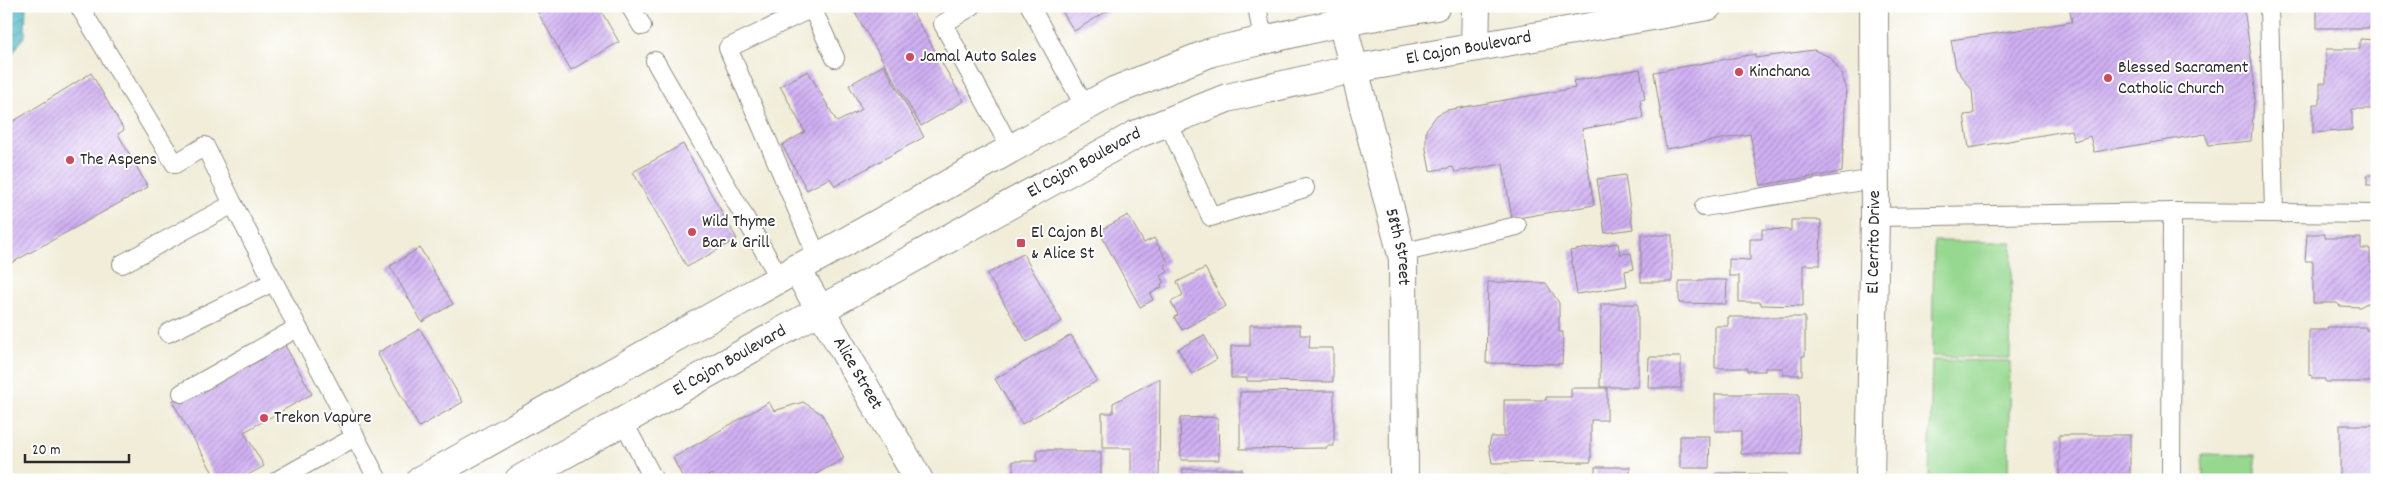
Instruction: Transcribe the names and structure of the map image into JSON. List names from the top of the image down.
{
  "streets": {
    "main road": [
      "El Cajon Boulevard",
      "El Cerrito Drive",
      "58th Street",
      "Alice Street"
    ]
  },
  "crossings": [
    ["El Cajon Boulevard", "58th Street"],
    ["El Cajon Boulevard", "Alice Street"]
  ],
  "places": {
    "other": [
      "Jamal Auto Sales",
      "Kinchana",
      "Blessed Sacrament Catholic Church",
      "The Aspens",
      "Wild Thyme Bar & Grill",
      "Trekon Vapure"
    ],
    "transit": ["El Cajon Bl & Alice St"]
  },
  "scale_bar": "20 m"
}
